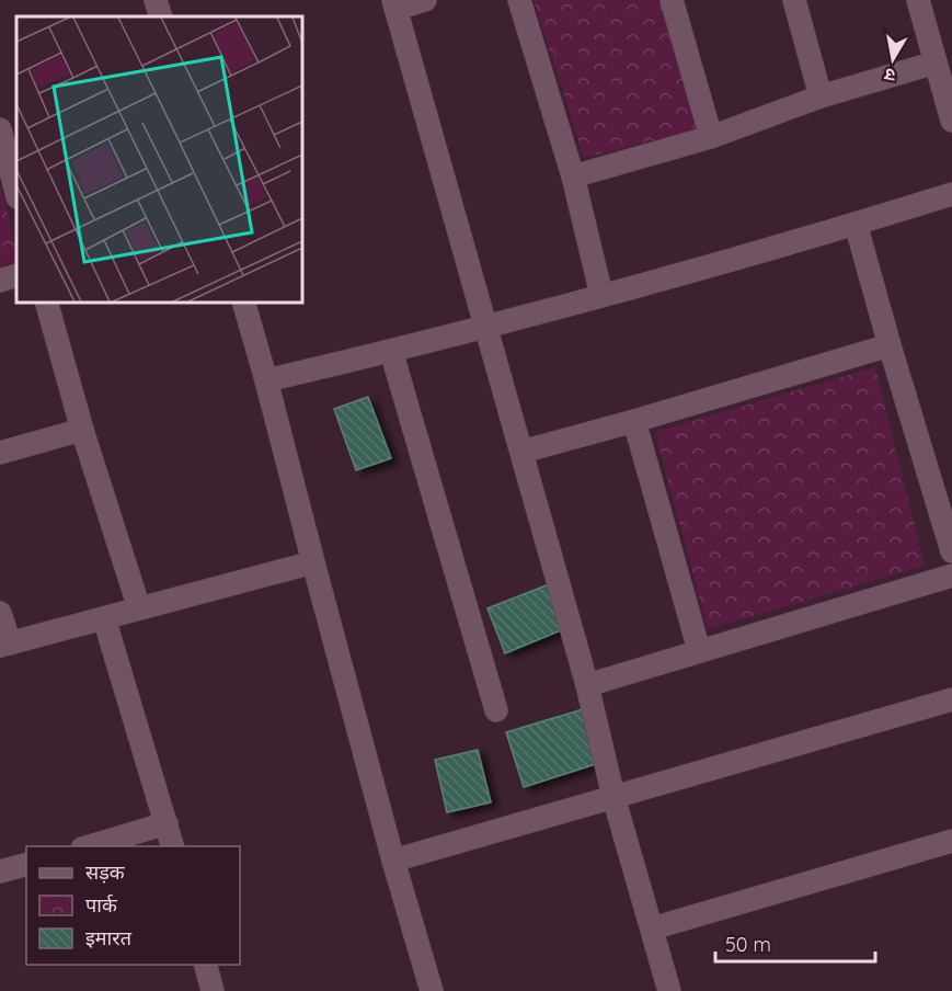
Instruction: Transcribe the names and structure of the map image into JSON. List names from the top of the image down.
{
  "legend": ["सड़क", "पार्क", "इमारत"],
  "scale_bar": "50 m",
  "north": "bottom"
}
